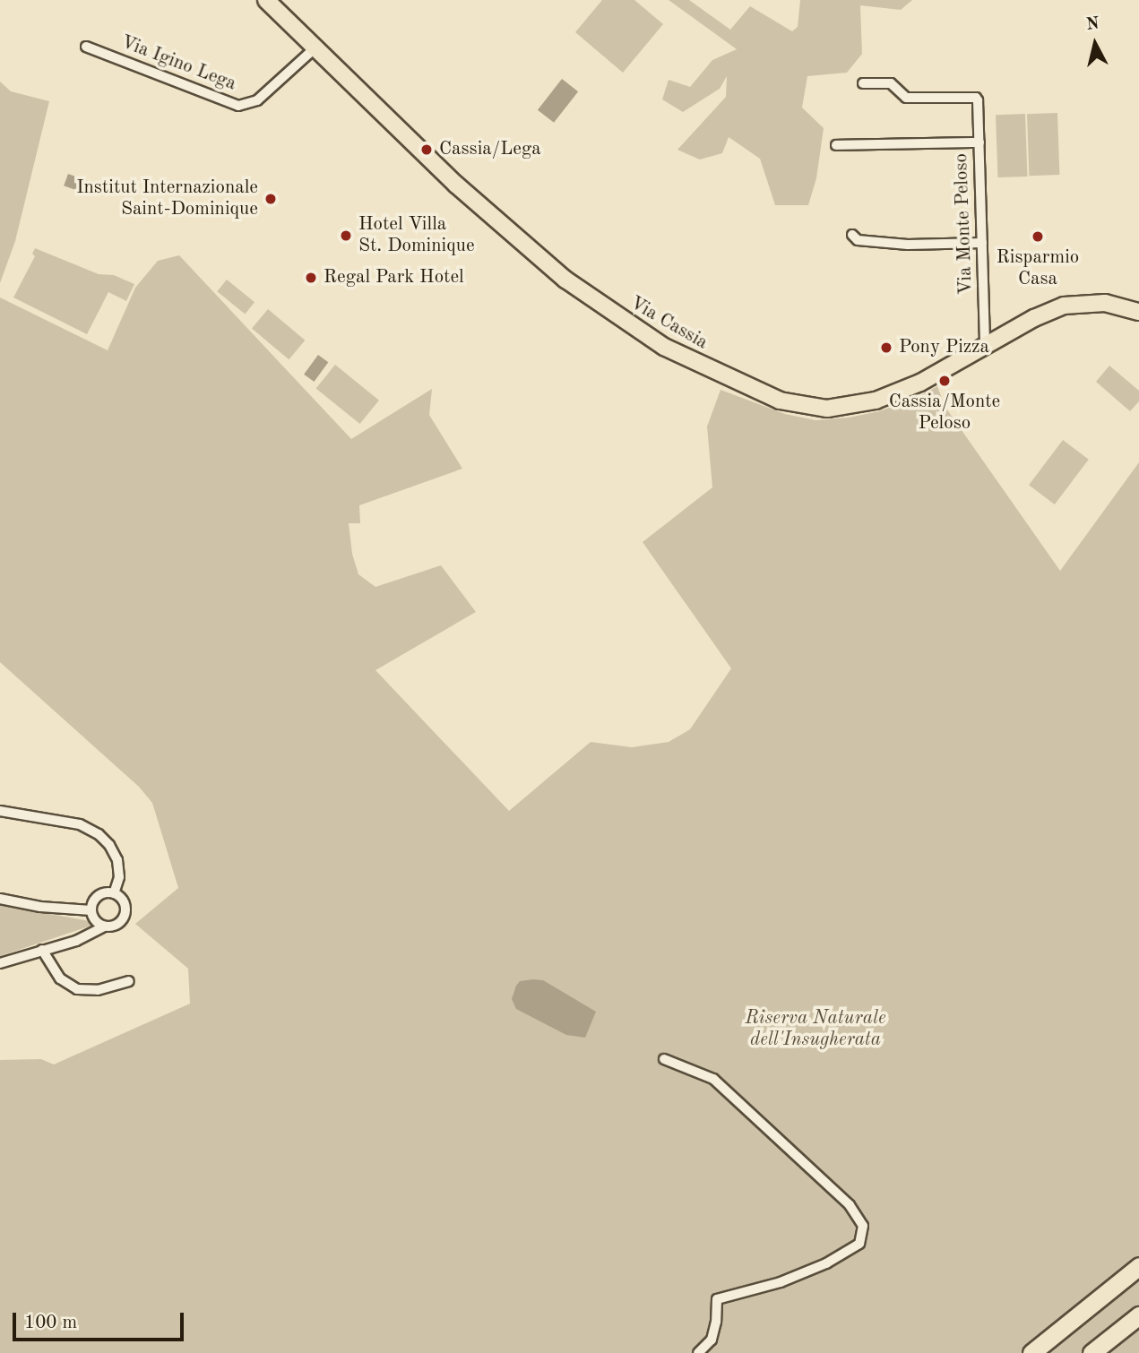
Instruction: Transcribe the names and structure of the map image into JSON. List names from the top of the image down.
{
  "streets": {
    "main road": ["Via Cassia"],
    "street": ["Via Igino Lega", "Via Monte Peloso"]
  },
  "crossings": [
    ["Via Igino Lega", "Via Cassia"],
    ["Via Monte Peloso", "Via Cassia"]
  ],
  "parks": ["Riserva Naturale dell'Insugherata"],
  "places": [
    "Cassia/Lega",
    "Institut Internazionale Saint-Dominique",
    "Hotel Villa St. Dominique",
    "Risparmio Casa",
    "Regal Park Hotel",
    "Pony Pizza",
    "Cassia/Monte Peloso"
  ],
  "scale_bar": "100 m",
  "north": "top"
}
